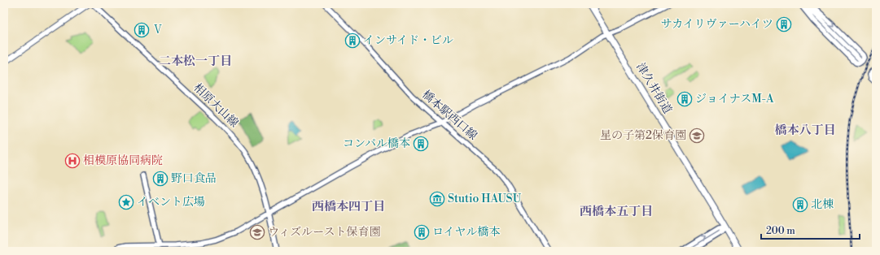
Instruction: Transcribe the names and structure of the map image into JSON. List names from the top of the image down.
{
  "streets": {
    "highway": ["津久井街道"],
    "street": ["相原大山線", "橋本駅西口線"]
  },
  "districts": [
    "二本松一丁目",
    "橋本八丁目",
    "西橋本四丁目",
    "西橋本五丁目"
  ],
  "places": {
    "building": [
      "サカイリヴァーハイツ",
      "Ⅴ",
      "インサイド・ビル",
      "ジョイナスM-A",
      "コンパル橋本",
      "野口食品",
      "北棟",
      "ロイヤル橋本"
    ],
    "school or university": ["星の子第2保育園", "ウィズルースト保育園"],
    "hospital": ["相模原協同病院"],
    "museum": ["Stutio HAUSU"],
    "place": ["イベント広場"]
  },
  "scale_bar": "200 m"
}
